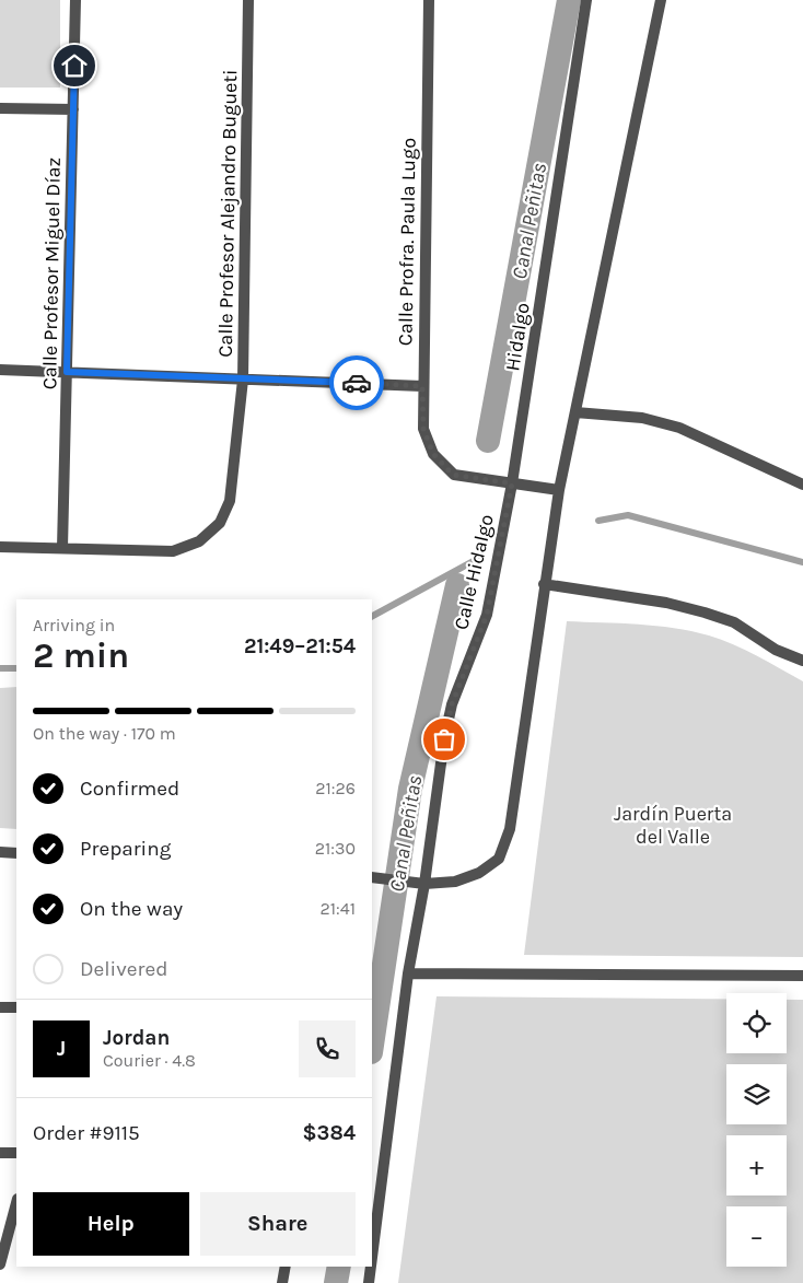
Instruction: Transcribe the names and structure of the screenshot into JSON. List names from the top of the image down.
{
  "streets": {
    "street": [
      "Calle Profesor Alejandro Bugueti",
      "Calle Profra. Paula Lugo",
      "Calle Profesor Miguel Díaz",
      "Hidalgo",
      "Calle Hidalgo"
    ]
  },
  "crossings": [
    ["Calle Profesor Alejandro Bugueti", "Calle Profesor Miguel Díaz"],
    ["Calle Profra. Paula Lugo", "Hidalgo"],
    ["Calle Profra. Paula Lugo", "Calle Hidalgo"],
    ["Hidalgo", "Calle Hidalgo"]
  ],
  "water": ["Canal Peñitas"],
  "parks": ["Jardín Puerta del Valle"],
  "page": {
    "heading": ["2 min", "Arriving in", "21:49–21:54"],
    "panel": [
      "Jordan",
      "Courier · 4.8",
      "Order #9115",
      "$384"
    ],
    "bar": "On the way · 170 m",
    "list": [
      ["Confirmed", "21:26"],
      ["Preparing", "21:30"],
      ["On the way", "21:41"],
      "Delivered"
    ],
    "map_buttons": ["+", "−"],
    "round": "J",
    "buttons": ["Help", "Share"]
  }
}
